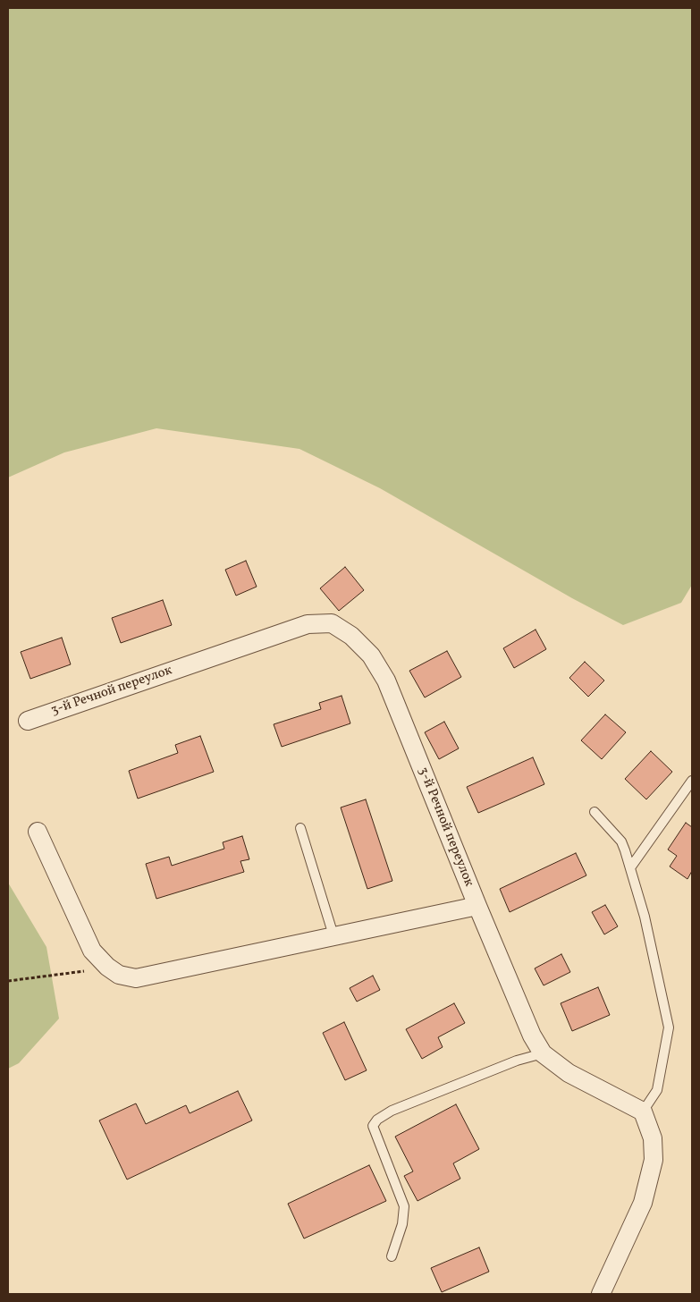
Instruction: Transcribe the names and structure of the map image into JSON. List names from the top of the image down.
{
  "streets": {
    "street": ["3-й Речной переулок"]
  }
}
